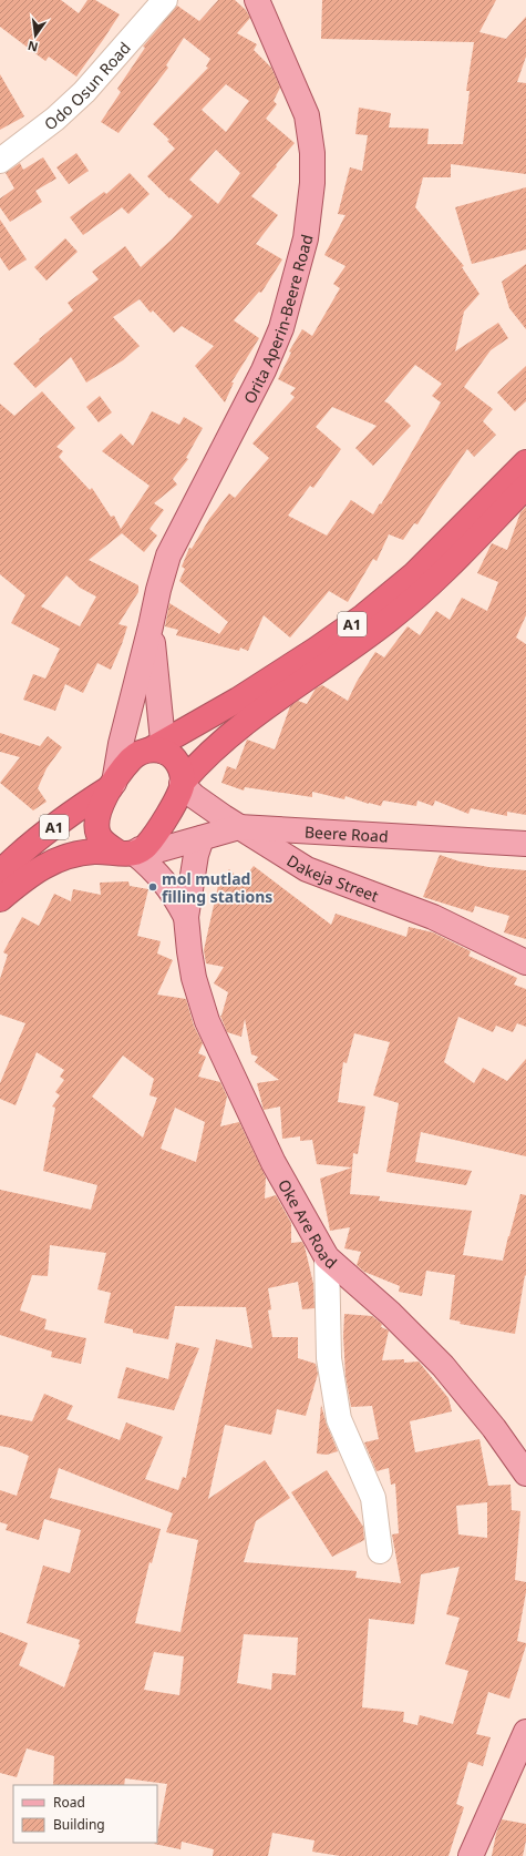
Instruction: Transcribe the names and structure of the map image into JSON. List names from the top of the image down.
{
  "streets": {
    "highway": ["A1"],
    "main road": [
      "Orita Aperin-Beere Road",
      "Beere Road",
      "Dakeja Street",
      "Oke Are Road"
    ],
    "street": ["Odo Osun Road"]
  },
  "crossings": [
    ["Orita Aperin-Beere Road", "A1"],
    ["Orita Aperin-Beere Road", "Oke Are Road"],
    ["A1", "Oke Are Road"],
    ["Beere Road", "Dakeja Street"]
  ],
  "places": ["mol mutlad filling stations"],
  "legend": ["Road", "Building"],
  "north": "bottom"
}
